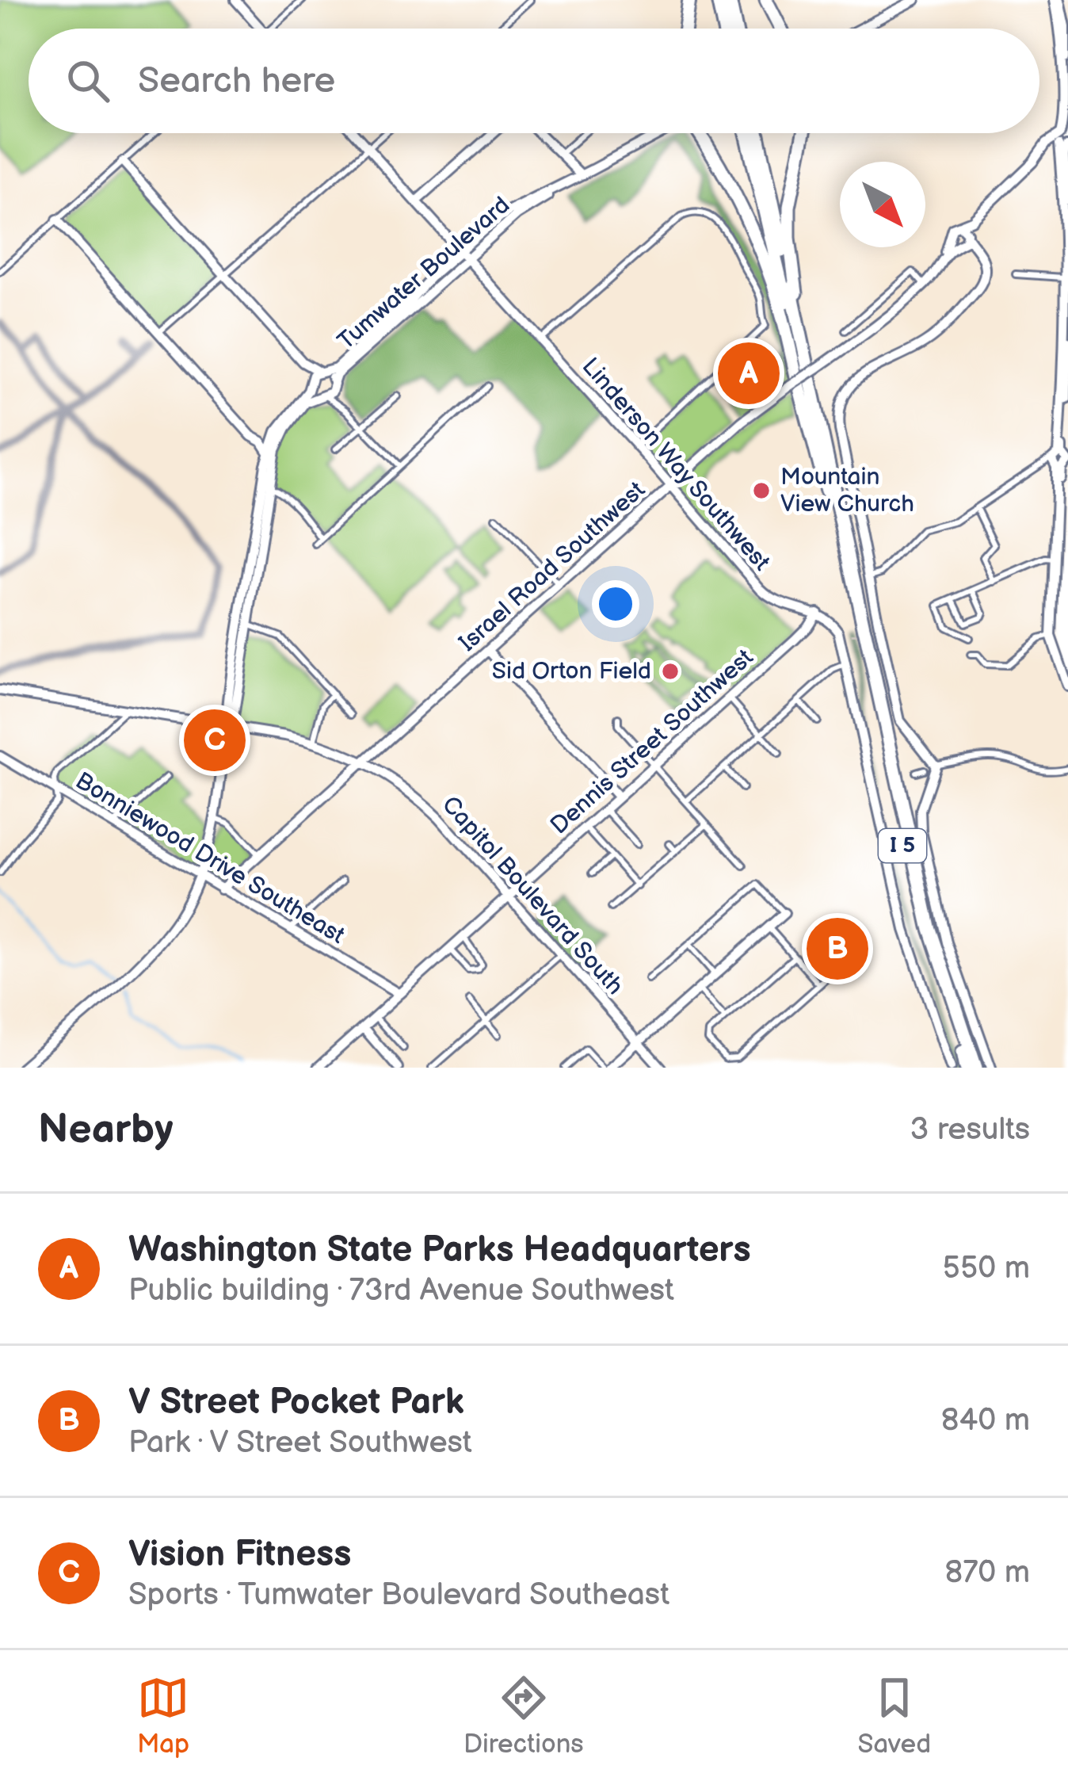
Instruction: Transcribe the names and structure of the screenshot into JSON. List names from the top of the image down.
{
  "streets": {
    "highway": ["I 5"],
    "street": [
      "Tumwater Boulevard",
      "Linderson Way Southwest",
      "Israel Road Southwest",
      "Dennis Street Southwest",
      "Bonniewood Drive Southeast",
      "Capitol Boulevard South"
    ]
  },
  "crossings": [
    ["Tumwater Boulevard", "Linderson Way Southwest"],
    ["Linderson Way Southwest", "Israel Road Southwest"],
    ["Linderson Way Southwest", "Dennis Street Southwest"],
    ["Israel Road Southwest", "I 5"],
    ["Israel Road Southwest", "Bonniewood Drive Southeast"],
    ["Israel Road Southwest", "Capitol Boulevard South"],
    ["Dennis Street Southwest", "Bonniewood Drive Southeast"],
    ["Dennis Street Southwest", "Capitol Boulevard South"]
  ],
  "places": ["Mountain View Church", "Sid Orton Field"],
  "north": "bottom right",
  "page": {
    "search": "Search here",
    "pins": ["A", "C", "B"],
    "heading": ["Nearby", "3 results"],
    "list": [
      {
        "mark": "A",
        "name": "Washington State Parks Headquarters",
        "note": "Public building · 73rd Avenue Southwest",
        "value": "550 m"
      },
      {
        "mark": "B",
        "name": "V Street Pocket Park",
        "note": "Park · V Street Southwest",
        "value": "840 m"
      },
      {
        "mark": "C",
        "name": "Vision Fitness",
        "note": "Sports · Tumwater Boulevard Southeast",
        "value": "870 m"
      }
    ],
    "nav": ["Map", "Directions", "Saved"]
  }
}
